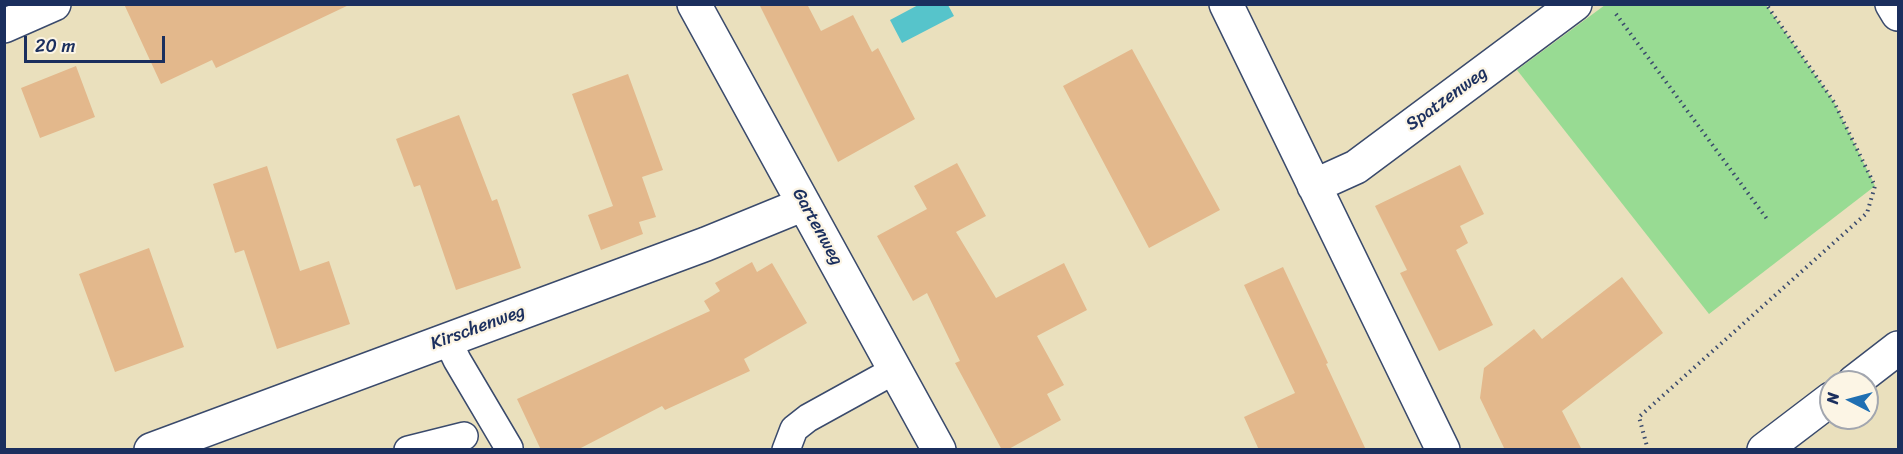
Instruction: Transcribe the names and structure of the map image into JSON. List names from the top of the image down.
{
  "streets": {
    "street": ["Spatzenweg", "Gartenweg", "Kirschenweg"]
  },
  "crossings": [
    ["Gartenweg", "Kirschenweg"]
  ],
  "scale_bar": "20 m",
  "north": "left"
}
